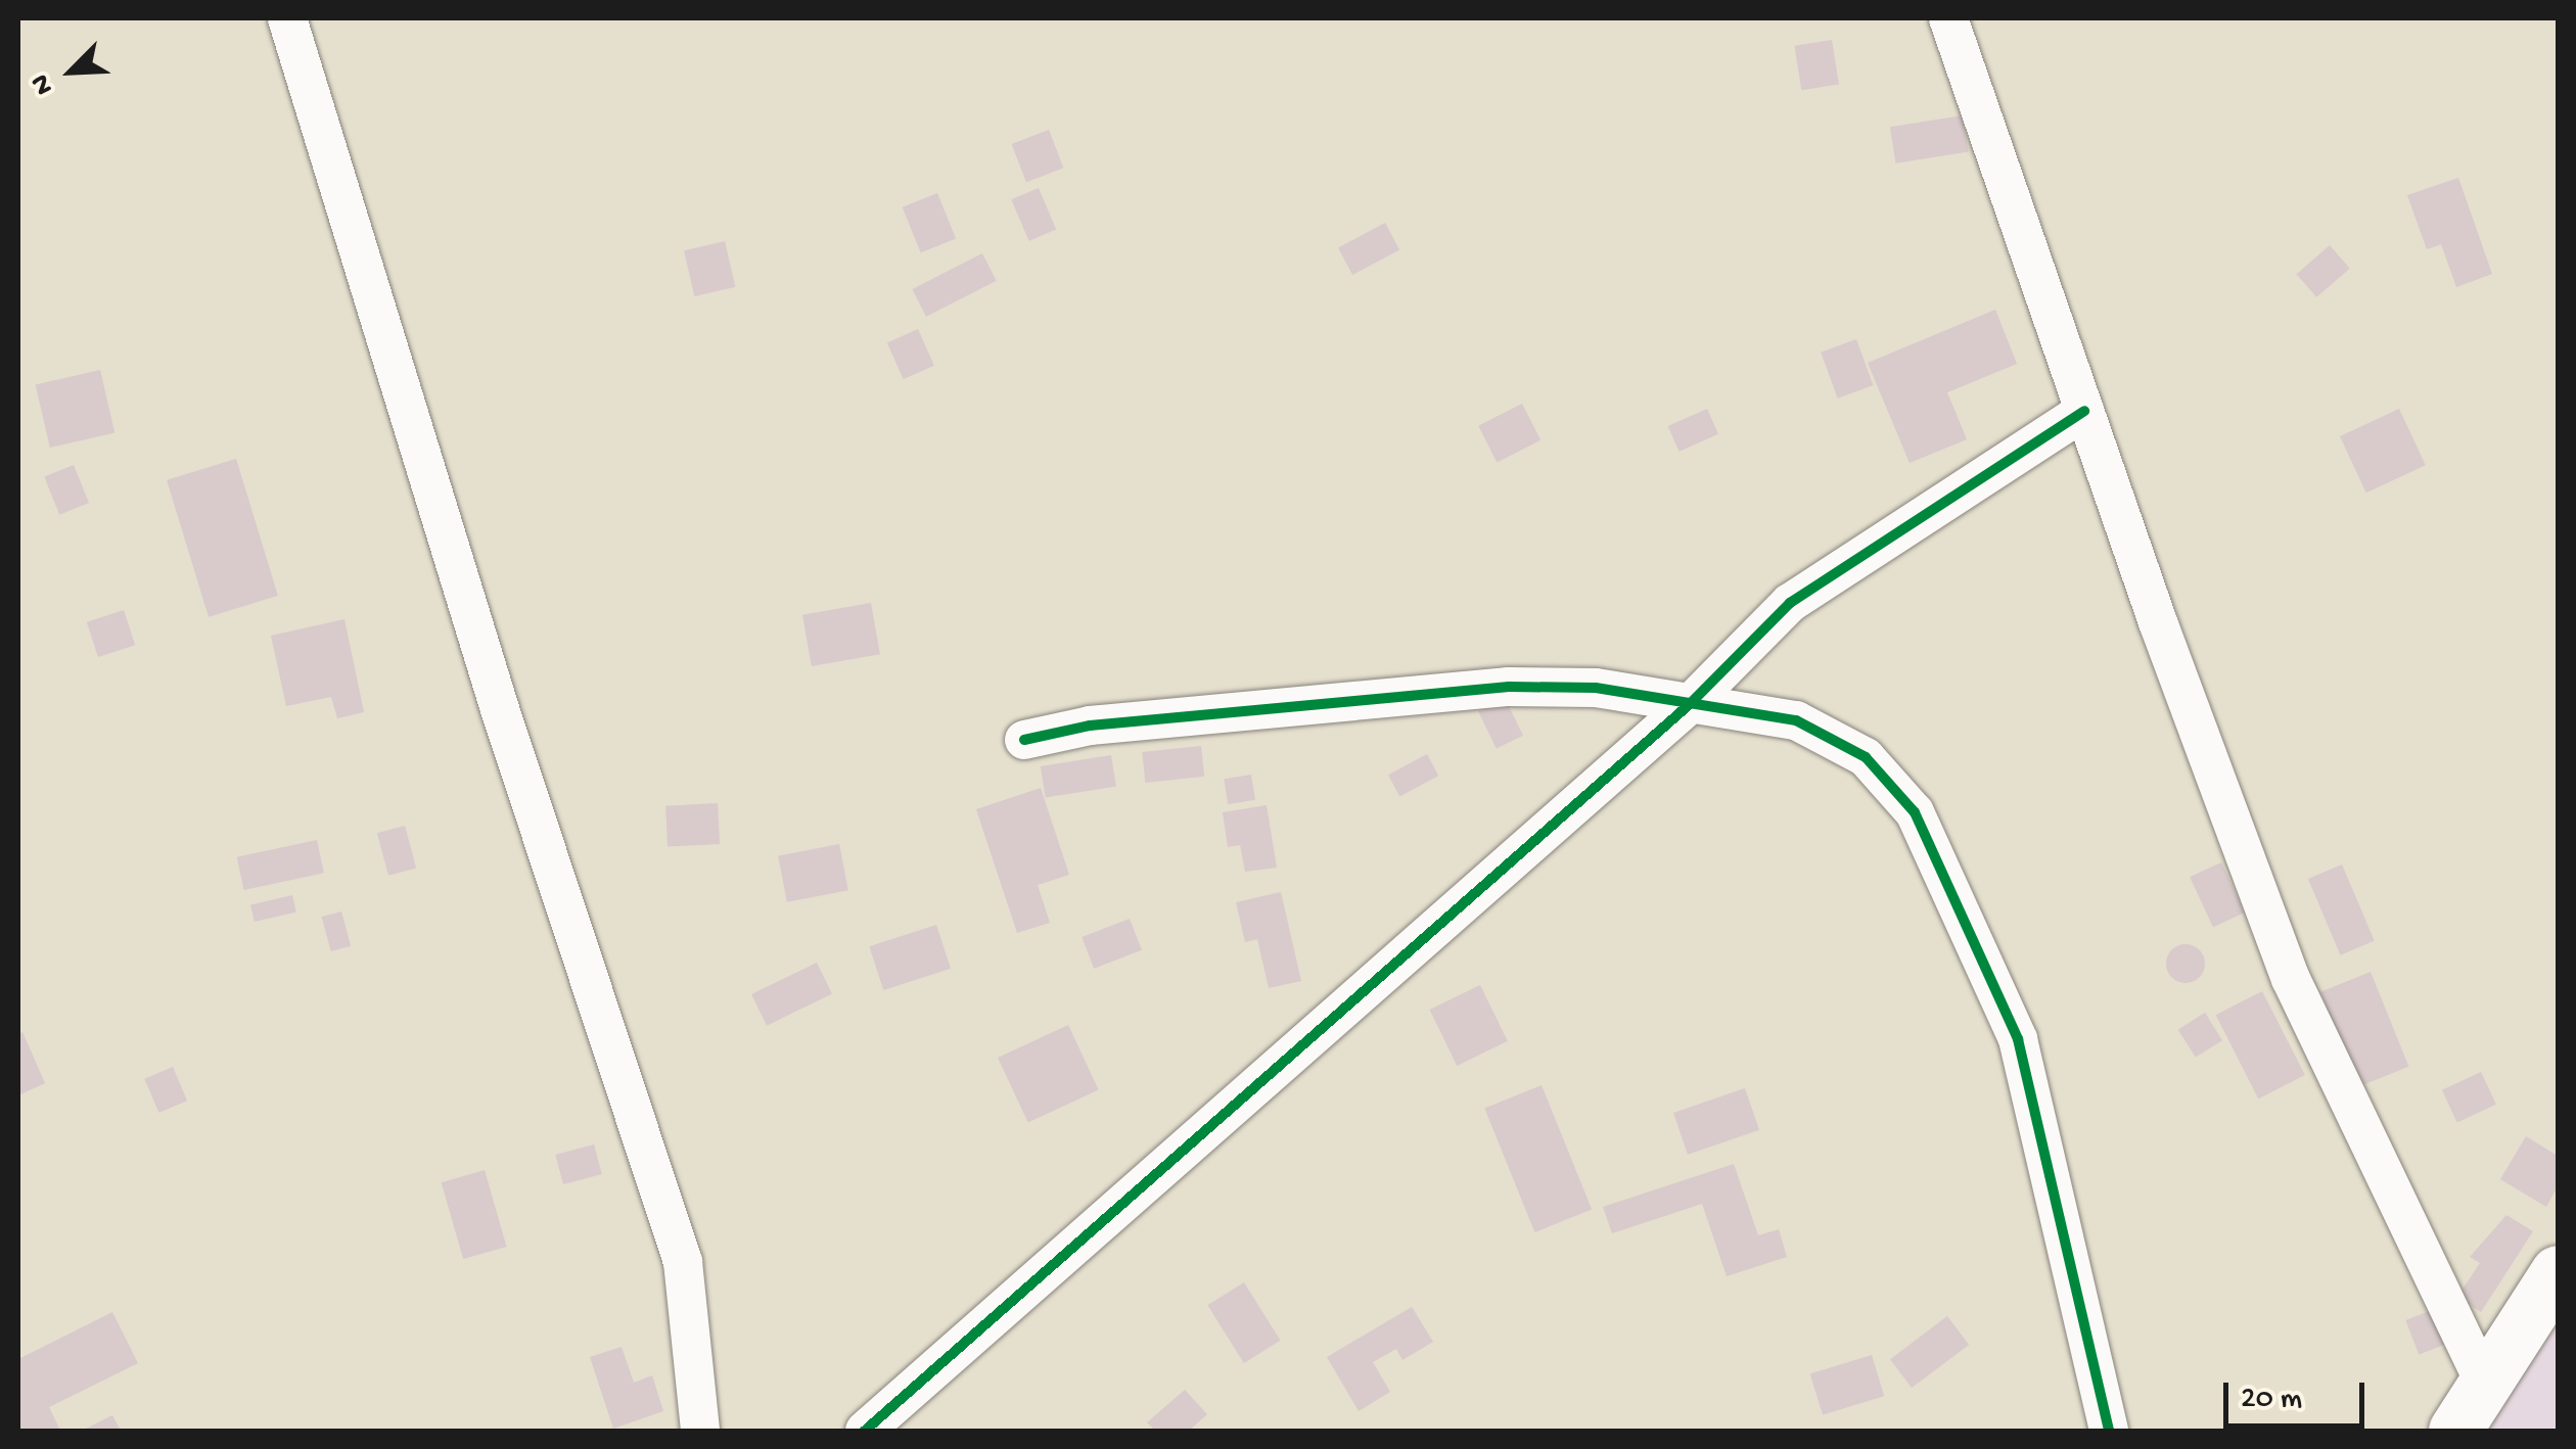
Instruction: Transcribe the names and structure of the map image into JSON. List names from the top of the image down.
{
  "scale_bar": "20 m",
  "north": "bottom left"
}
